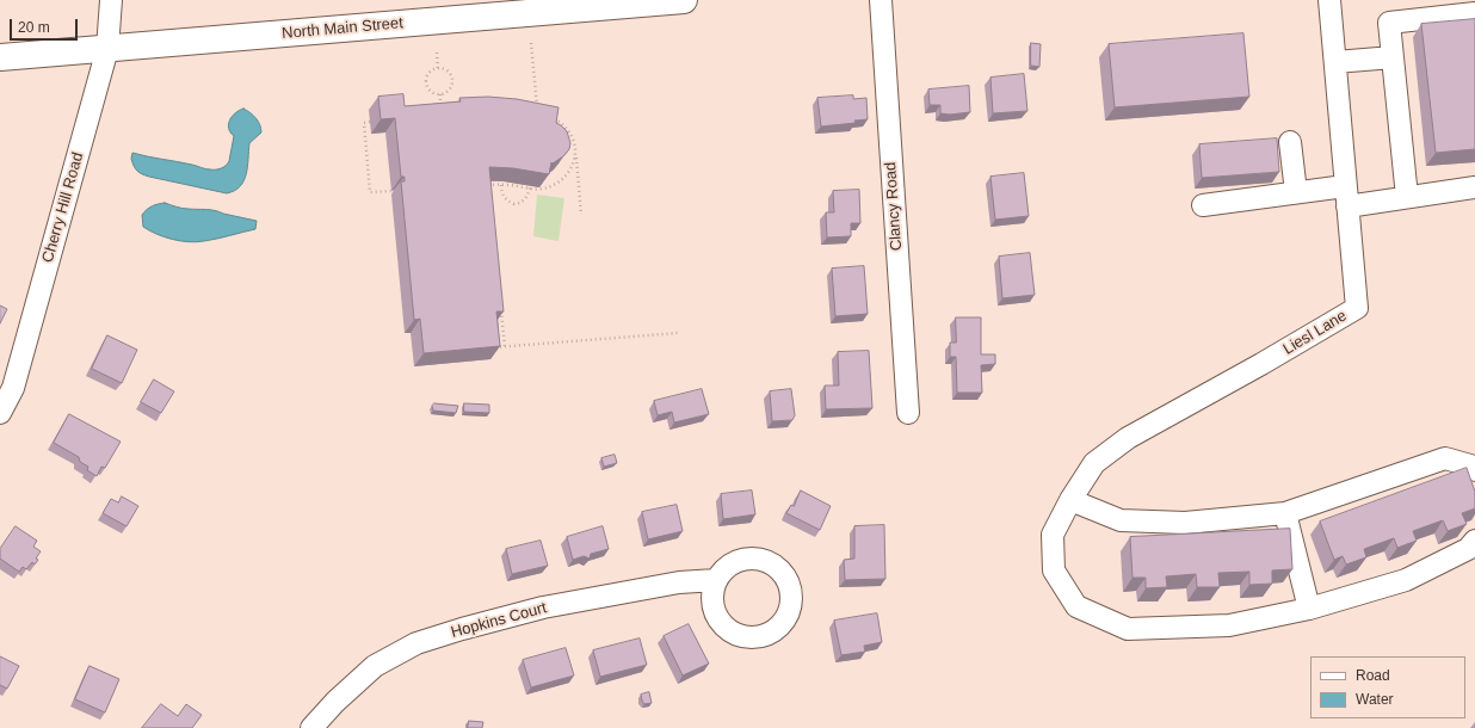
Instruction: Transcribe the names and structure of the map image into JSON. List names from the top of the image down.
{
  "streets": {
    "main road": ["North Main Street"],
    "street": [
      "Clancy Road",
      "Cherry Hill Road",
      "Liesl Lane",
      "Hopkins Court"
    ]
  },
  "crossings": [
    ["North Main Street", "Cherry Hill Road"]
  ],
  "legend": ["Road", "Water"],
  "scale_bar": "20 m"
}
